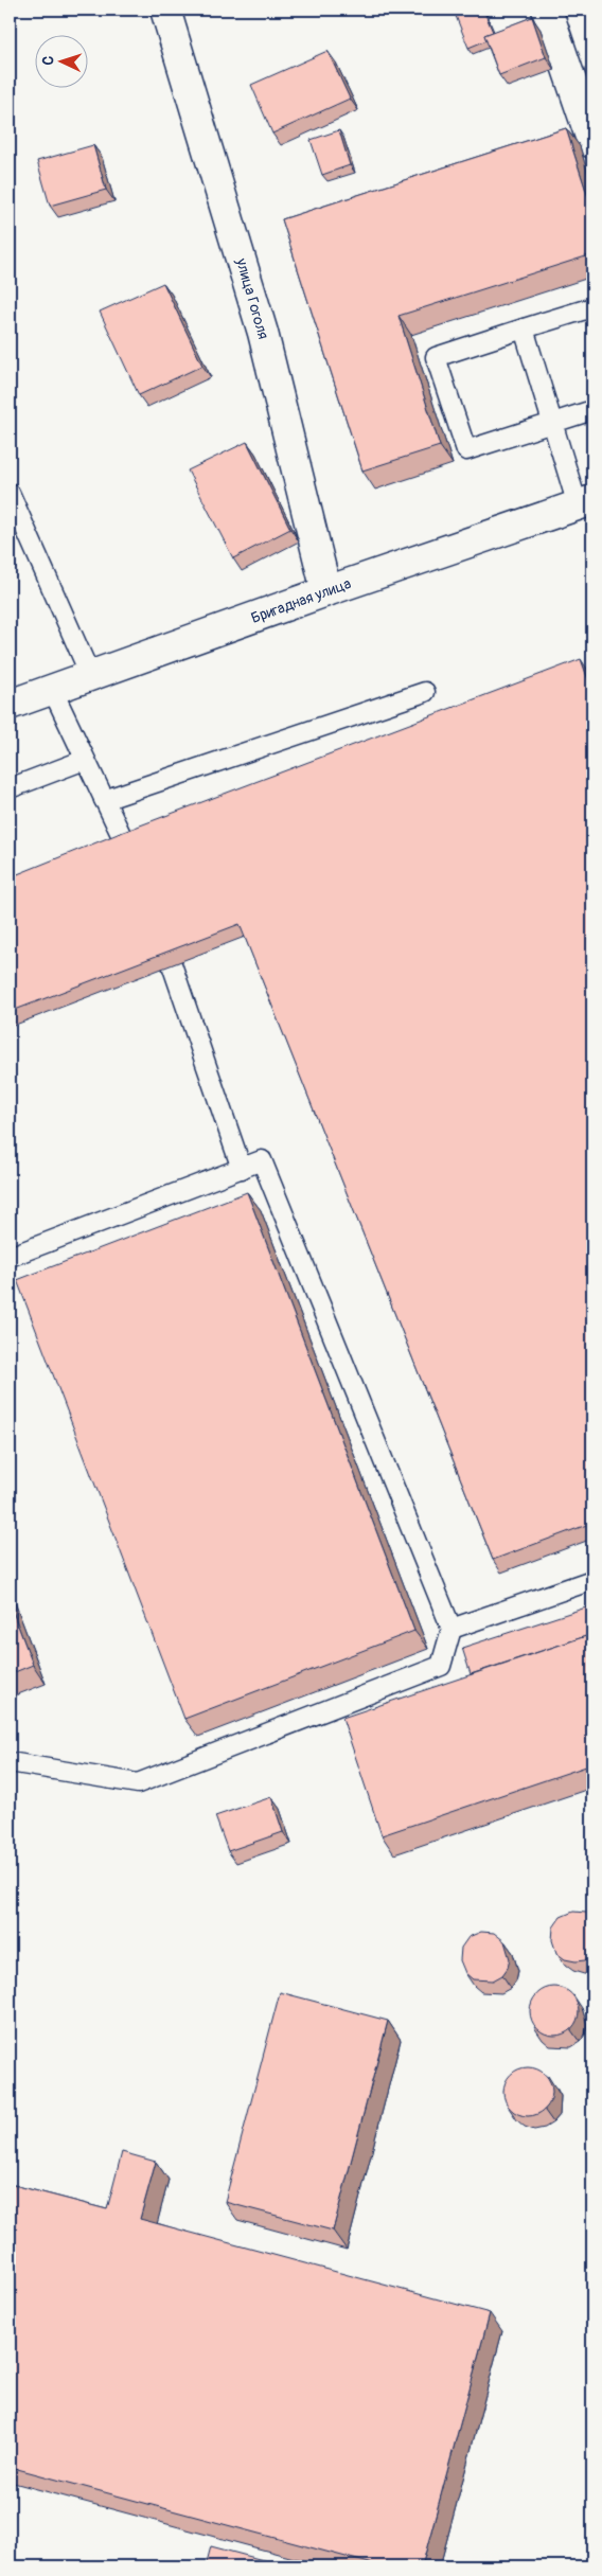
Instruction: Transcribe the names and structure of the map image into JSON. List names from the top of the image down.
{
  "streets": {
    "street": ["улица Гоголя", "Бригадная улица"]
  },
  "crossings": [
    ["улица Гоголя", "Бригадная улица"]
  ],
  "north": "left"
}
